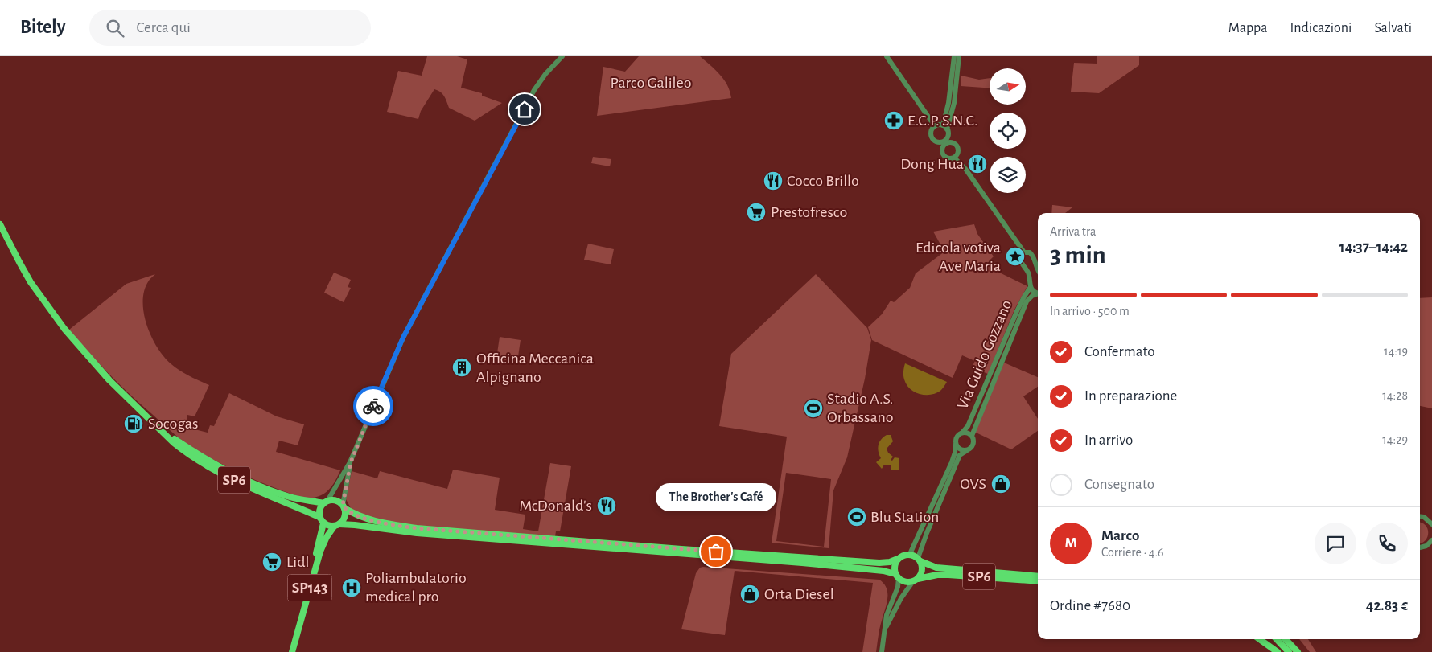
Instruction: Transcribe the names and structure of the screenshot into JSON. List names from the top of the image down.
{
  "streets": {
    "main road": ["SP6", "SP143"],
    "street": ["Via Guido Gozzano"]
  },
  "crossings": [
    ["SP6", "SP143"]
  ],
  "parks": ["Parco Galileo"],
  "places": {
    "pharmacy": ["E.C.P. S.N.C."],
    "restaurant": ["Dong Hua", "Cocco Brillo", "McDonald's"],
    "supermarket": ["Prestofresco", "Lidl"],
    "place": ["Edicola votiva Ave Maria"],
    "building": ["Officina Meccanica Alpignano"],
    "sports": ["Stadio A.S. Orbassano", "Blu Station"],
    "fuel station": ["Socogas"],
    "shop": ["OVS", "Orta Diesel"],
    "other": ["The Brother's Café"],
    "hospital": ["Poliambulatorio medical pro"]
  },
  "north": "right",
  "page": {
    "header": "Bitely",
    "search": "Cerca qui",
    "nav": ["Mappa", "Indicazioni", "Salvati"],
    "heading": ["3 min", "Arriva tra", "14:37–14:42"],
    "panel": [
      "Marco",
      "Corriere · 4.6",
      "Ordine #7680",
      "42.83 €"
    ],
    "bar": "In arrivo · 500 m",
    "list": [
      ["Confermato", "14:19"],
      ["In preparazione", "14:28"],
      ["In arrivo", "14:29"],
      "Consegnato"
    ],
    "bubble": "The Brother's Café",
    "round": "M"
  }
}
